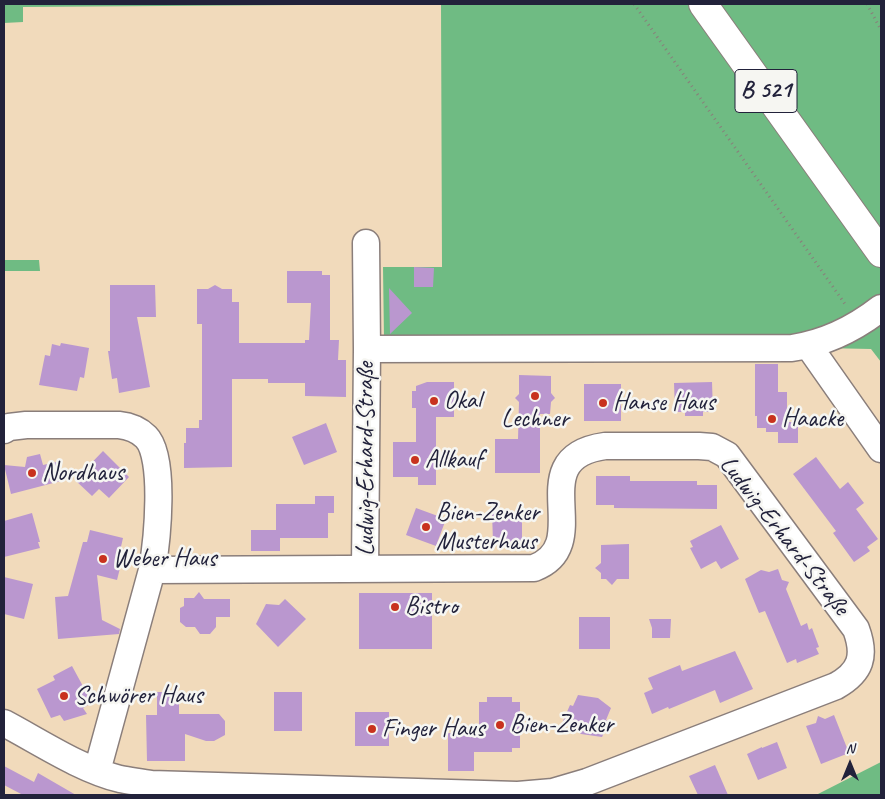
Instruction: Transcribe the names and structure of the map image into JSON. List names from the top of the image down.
{
  "streets": {
    "main road": ["B 521"],
    "lane": ["Ludwig-Erhard-Straße"]
  },
  "places": [
    "Lechner",
    "Okal",
    "Hanse Haus",
    "Haacke",
    "Allkauf",
    "Nordhaus",
    "Bien-Zenker Musterhaus",
    "Weber Haus",
    "Bistro",
    "Schwörer Haus",
    "Bien-Zenker",
    "Finger Haus"
  ],
  "north": "top"
}
